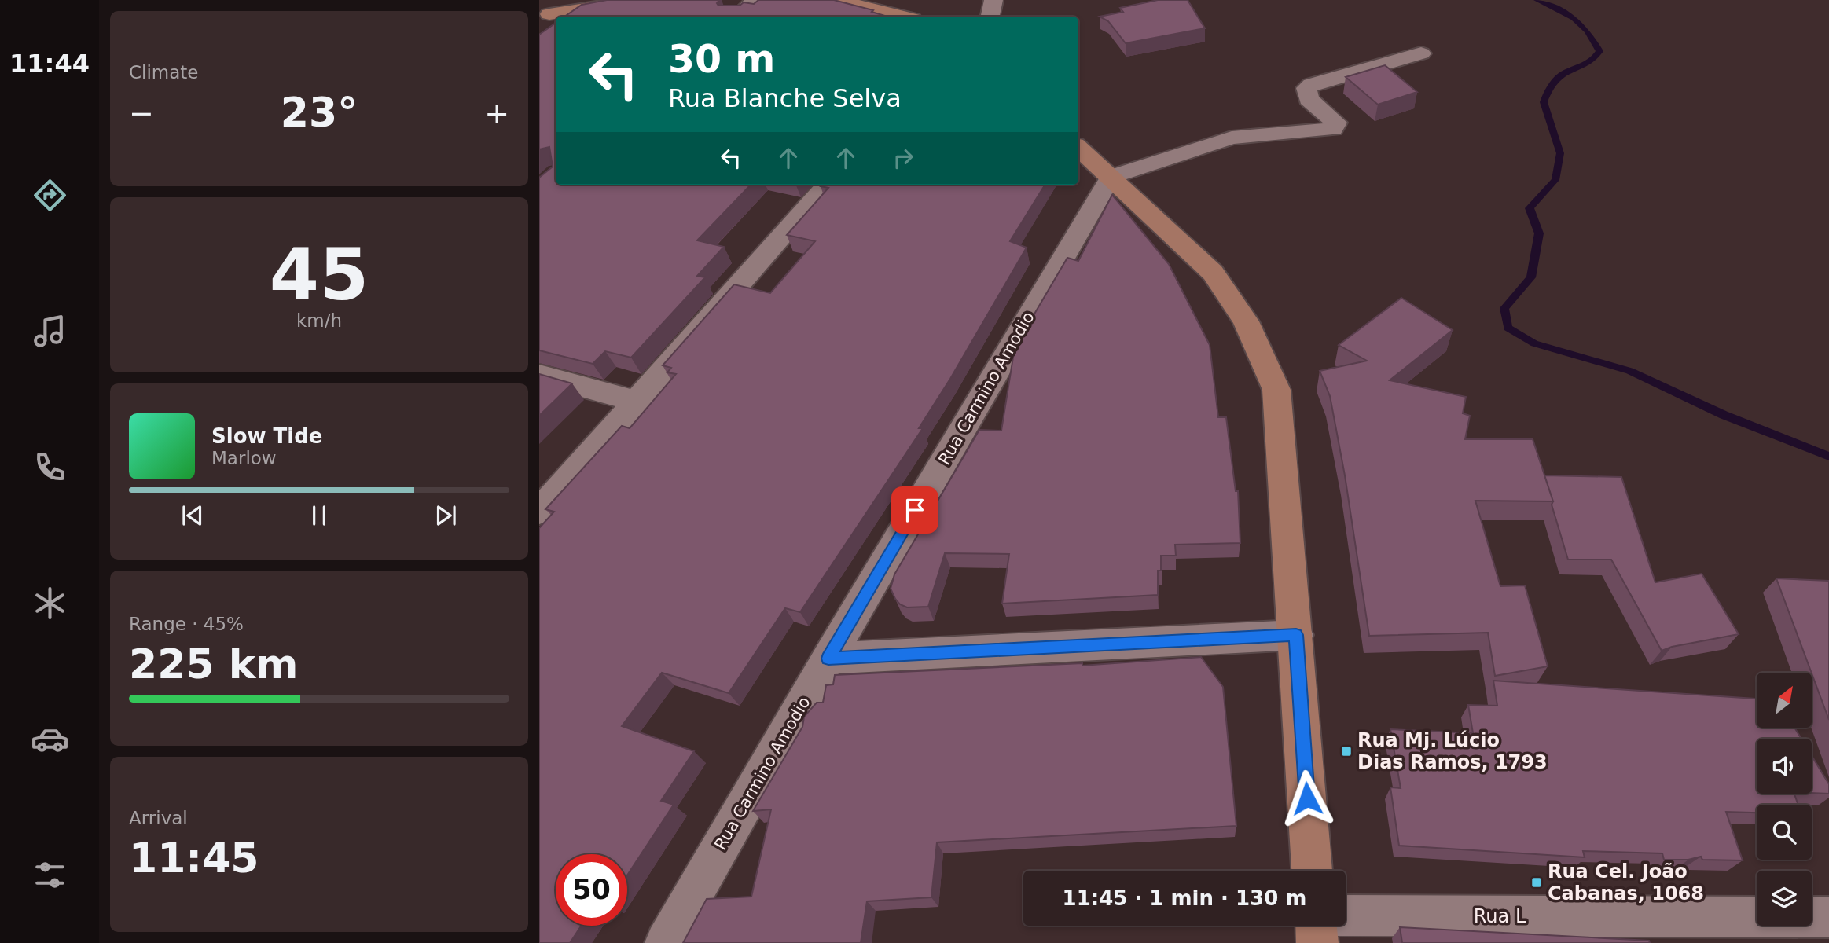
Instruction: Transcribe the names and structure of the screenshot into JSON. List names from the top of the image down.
{
  "streets": {
    "street": ["Rua Carmino Amodio", "Rua L"]
  },
  "places": {
    "transit": ["Rua Mj. Lúcio Dias Ramos, 1793", "Rua Cel. João Cabanas, 1068"]
  },
  "north": "top right",
  "page": {
    "tabs": "11:44",
    "tile": [
      "Climate",
      ["45", "km/h"],
      ["Range · 45%", "225 km"],
      ["Arrival", "11:45"]
    ],
    "turn": ["30 m", "Rua Blanche Selva"],
    "heat": ["−", "23°", "+"],
    "song": ["Slow Tide", "Marlow"],
    "limit": "50",
    "trip": "11:45 · 1 min · 130 m"
  }
}
